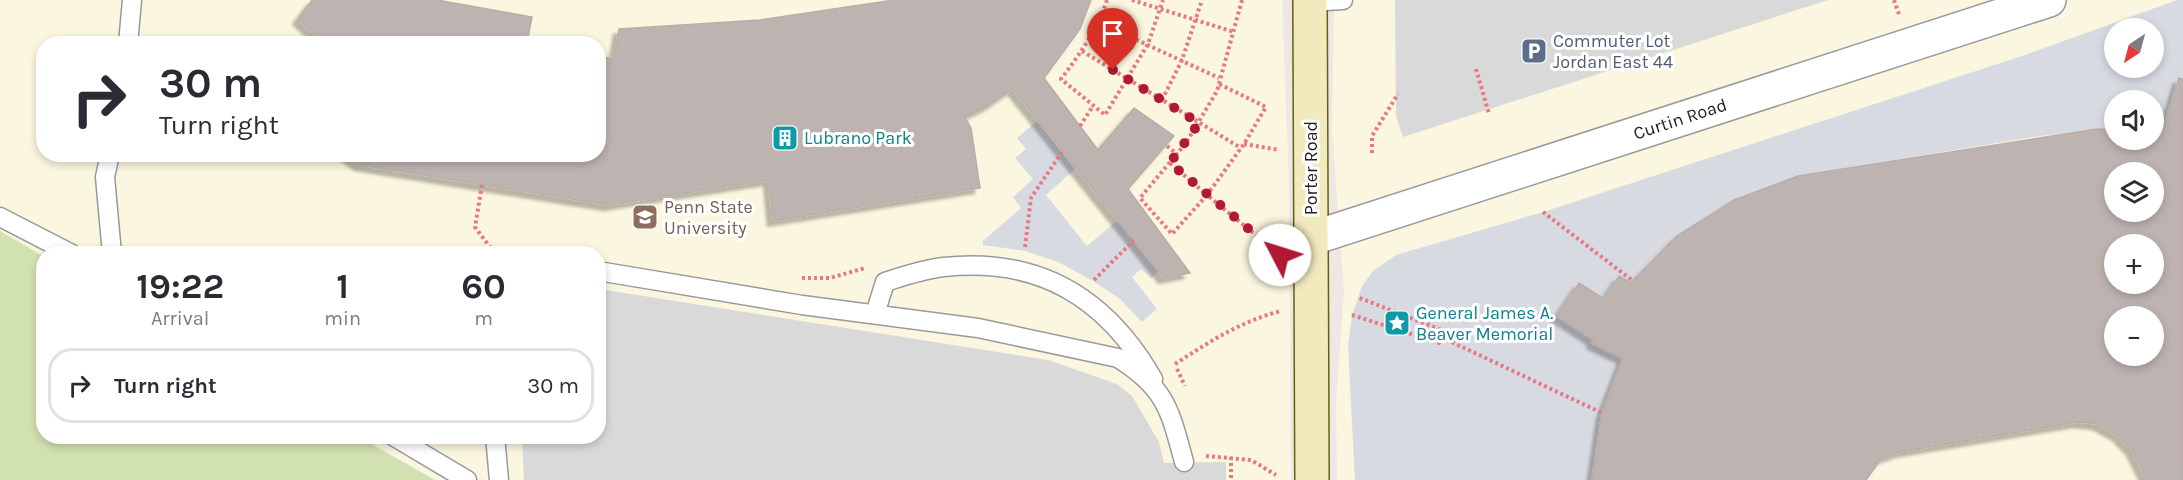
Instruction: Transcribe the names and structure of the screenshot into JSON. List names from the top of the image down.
{
  "streets": {
    "street": ["Curtin Road", "Porter Road"]
  },
  "crossings": [
    ["Curtin Road", "Porter Road"]
  ],
  "places": {
    "parking": ["Commuter Lot Jordan East 44"],
    "building": ["Lubrano Park"],
    "school or university": ["Penn State University"],
    "place": ["General James A. Beaver Memorial"]
  },
  "north": "bottom left",
  "page": {
    "map_buttons": ["+", "−"],
    "turn": ["30 m", "Turn right"],
    "eta": [
      "19:22",
      "Arrival",
      "1",
      "min",
      "60",
      "m"
    ],
    "list": [
      {
        "name": "Turn right",
        "value": "30 m"
      }
    ]
  }
}
